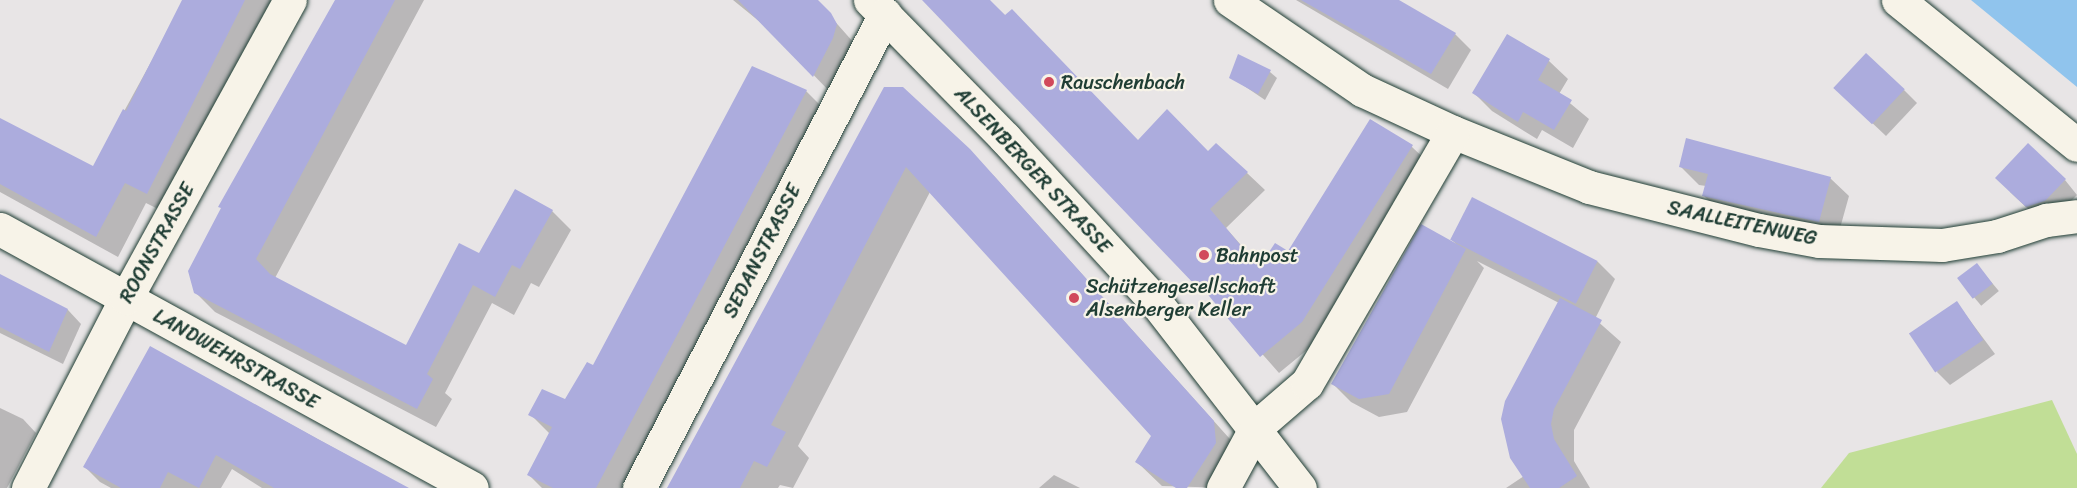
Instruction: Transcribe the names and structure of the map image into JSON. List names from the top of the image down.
{
  "streets": {
    "street": [
      "ALSENBERGER STRASSE",
      "SAALLEITENWEG",
      "ROONSTRASSE",
      "SEDANSTRASSE",
      "LANDWEHRSTRASSE"
    ]
  },
  "crossings": [
    ["ALSENBERGER STRASSE", "SEDANSTRASSE"],
    ["ROONSTRASSE", "LANDWEHRSTRASSE"]
  ],
  "places": ["Rauschenbach", "Bahnpost", "Schützengesellschaft Alsenberger Keller"]
}
